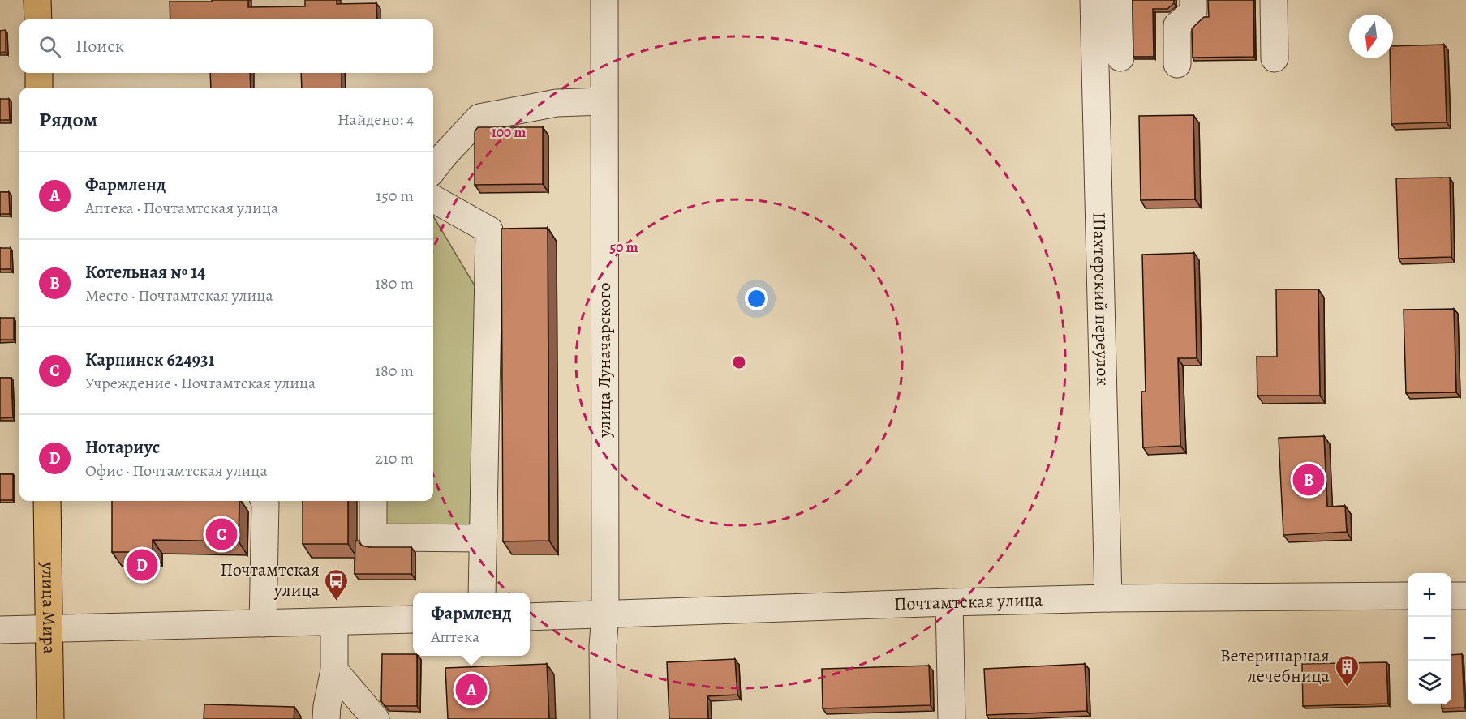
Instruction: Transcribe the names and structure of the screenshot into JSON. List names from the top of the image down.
{
  "streets": {
    "main road": ["улица Мира"],
    "street": ["Шахтерский переулок", "улица Луначарского", "Почтамтская улица"]
  },
  "crossings": [
    ["Шахтерский переулок", "Почтамтская улица"],
    ["улица Луначарского", "Почтамтская улица"]
  ],
  "places": {
    "bus stop": ["Почтамтская улица"],
    "building": ["Ветеринарная лечебница"]
  },
  "north": "bottom",
  "page": {
    "search": "Поиск",
    "heading": ["Рядом", "Найдено: 4"],
    "list": [
      {
        "mark": "A",
        "name": "Фармленд",
        "note": "Аптека · Почтамтская улица",
        "value": "150 m"
      },
      {
        "mark": "B",
        "name": "Котельная № 14",
        "note": "Место · Почтамтская улица",
        "value": "180 m"
      },
      {
        "mark": "C",
        "name": "Карпинск 624931",
        "note": "Учреждение · Почтамтская улица",
        "value": "180 m"
      },
      {
        "mark": "D",
        "name": "Нотариус",
        "note": "Офис · Почтамтская улица",
        "value": "210 m"
      }
    ],
    "pins": [
      "B",
      "C",
      "D",
      "A"
    ],
    "map_buttons": ["+", "−"],
    "popup": ["Фармленд", "Аптека"]
  },
  "rings": ["100 m", "50 m"]
}
